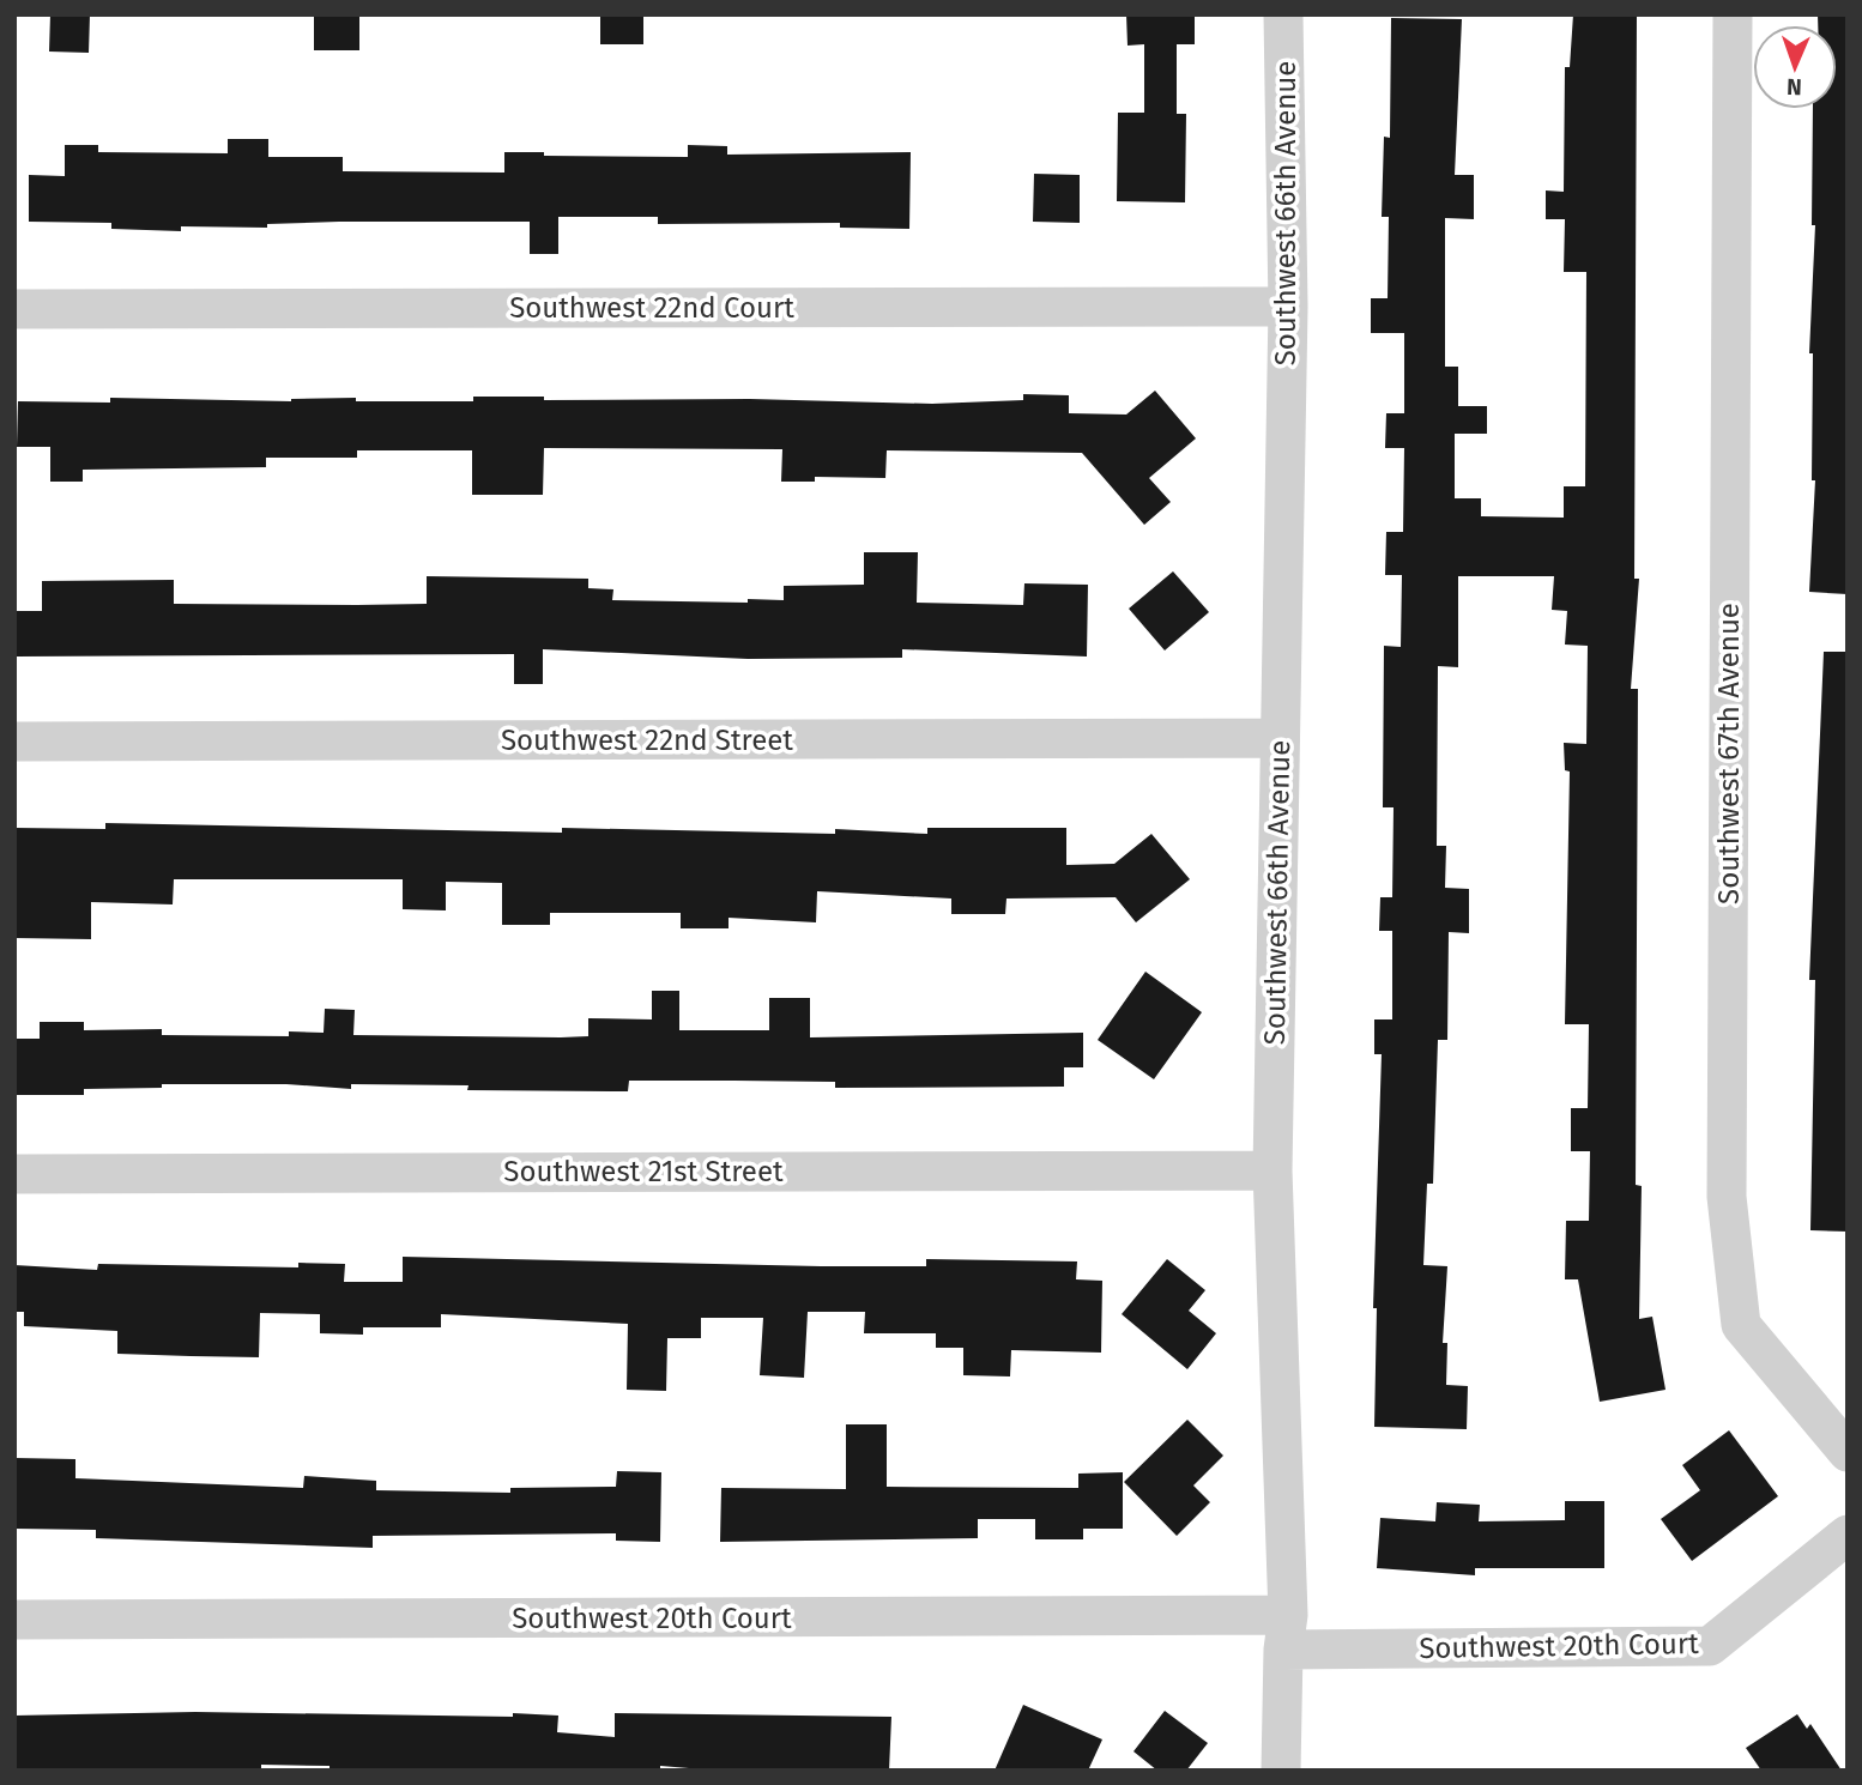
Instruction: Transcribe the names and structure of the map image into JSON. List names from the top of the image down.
{
  "streets": {
    "street": [
      "Southwest 66th Avenue",
      "Southwest 22nd Court",
      "Southwest 22nd Street",
      "Southwest 67th Avenue",
      "Southwest 21st Street",
      "Southwest 20th Court"
    ]
  },
  "crossings": [
    ["Southwest 66th Avenue", "Southwest 22nd Court"],
    ["Southwest 66th Avenue", "Southwest 22nd Street"],
    ["Southwest 66th Avenue", "Southwest 21st Street"],
    ["Southwest 66th Avenue", "Southwest 20th Court"]
  ],
  "north": "bottom"
}
